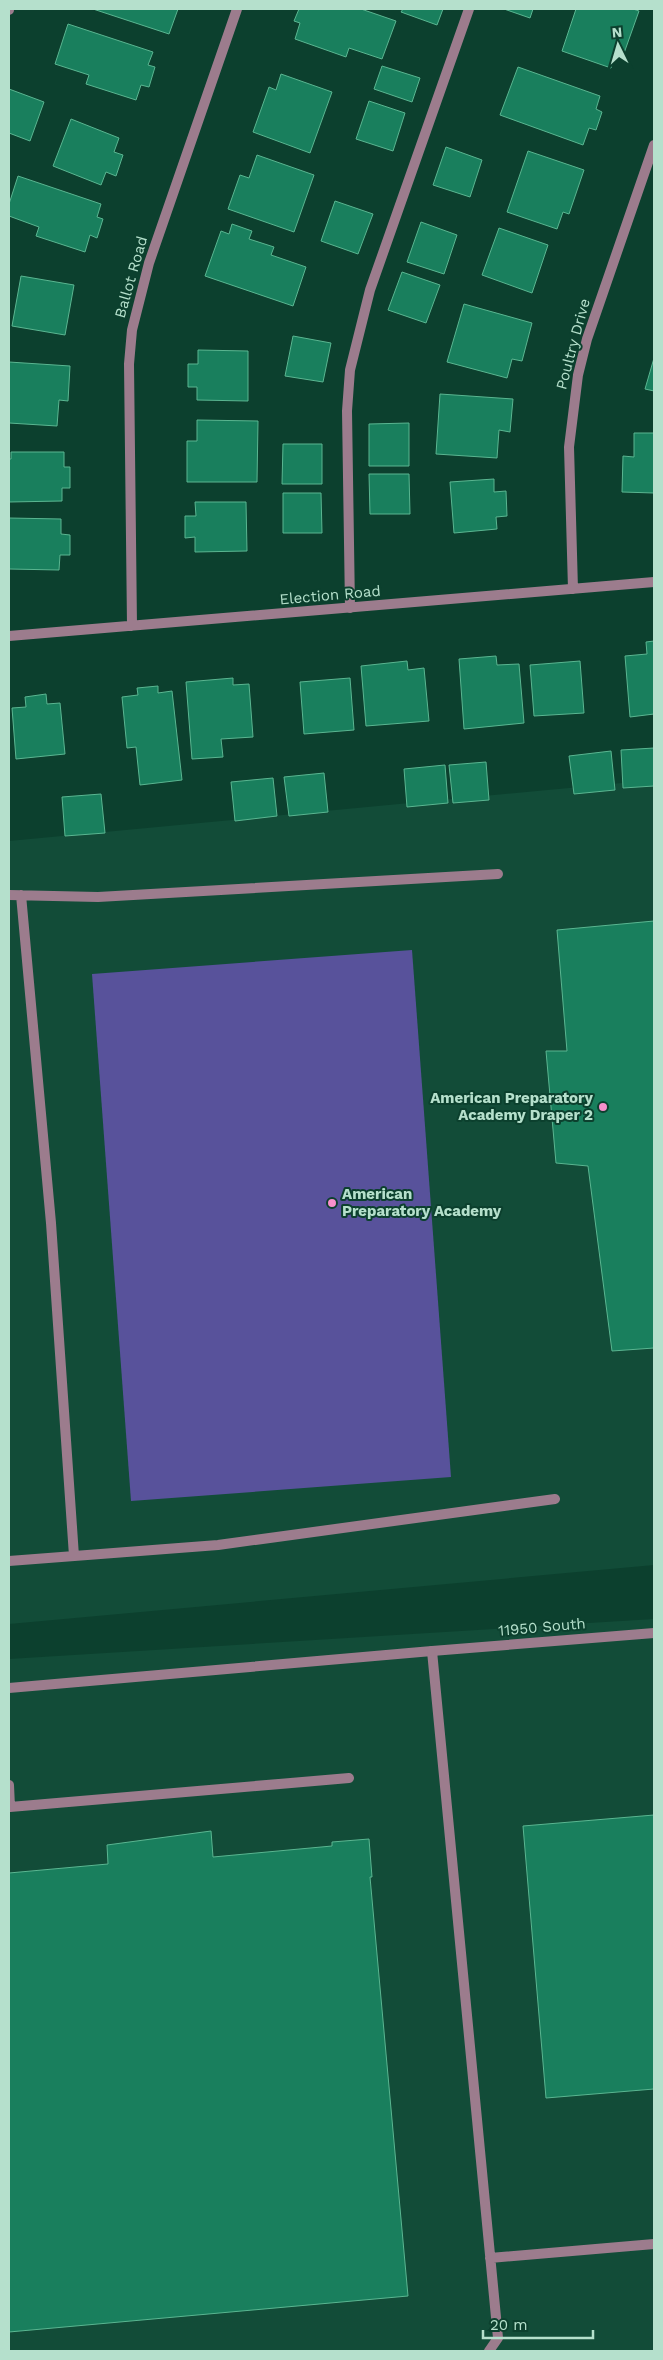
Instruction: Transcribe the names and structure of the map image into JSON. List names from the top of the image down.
{
  "streets": {
    "street": [
      "Ballot Road",
      "Poultry Drive",
      "Election Road",
      "11950 South"
    ]
  },
  "crossings": [
    ["Ballot Road", "Election Road"],
    ["Poultry Drive", "Election Road"]
  ],
  "places": ["American Preparatory Academy Draper 2", "American Preparatory Academy"],
  "scale_bar": "20 m",
  "north": "top"
}
